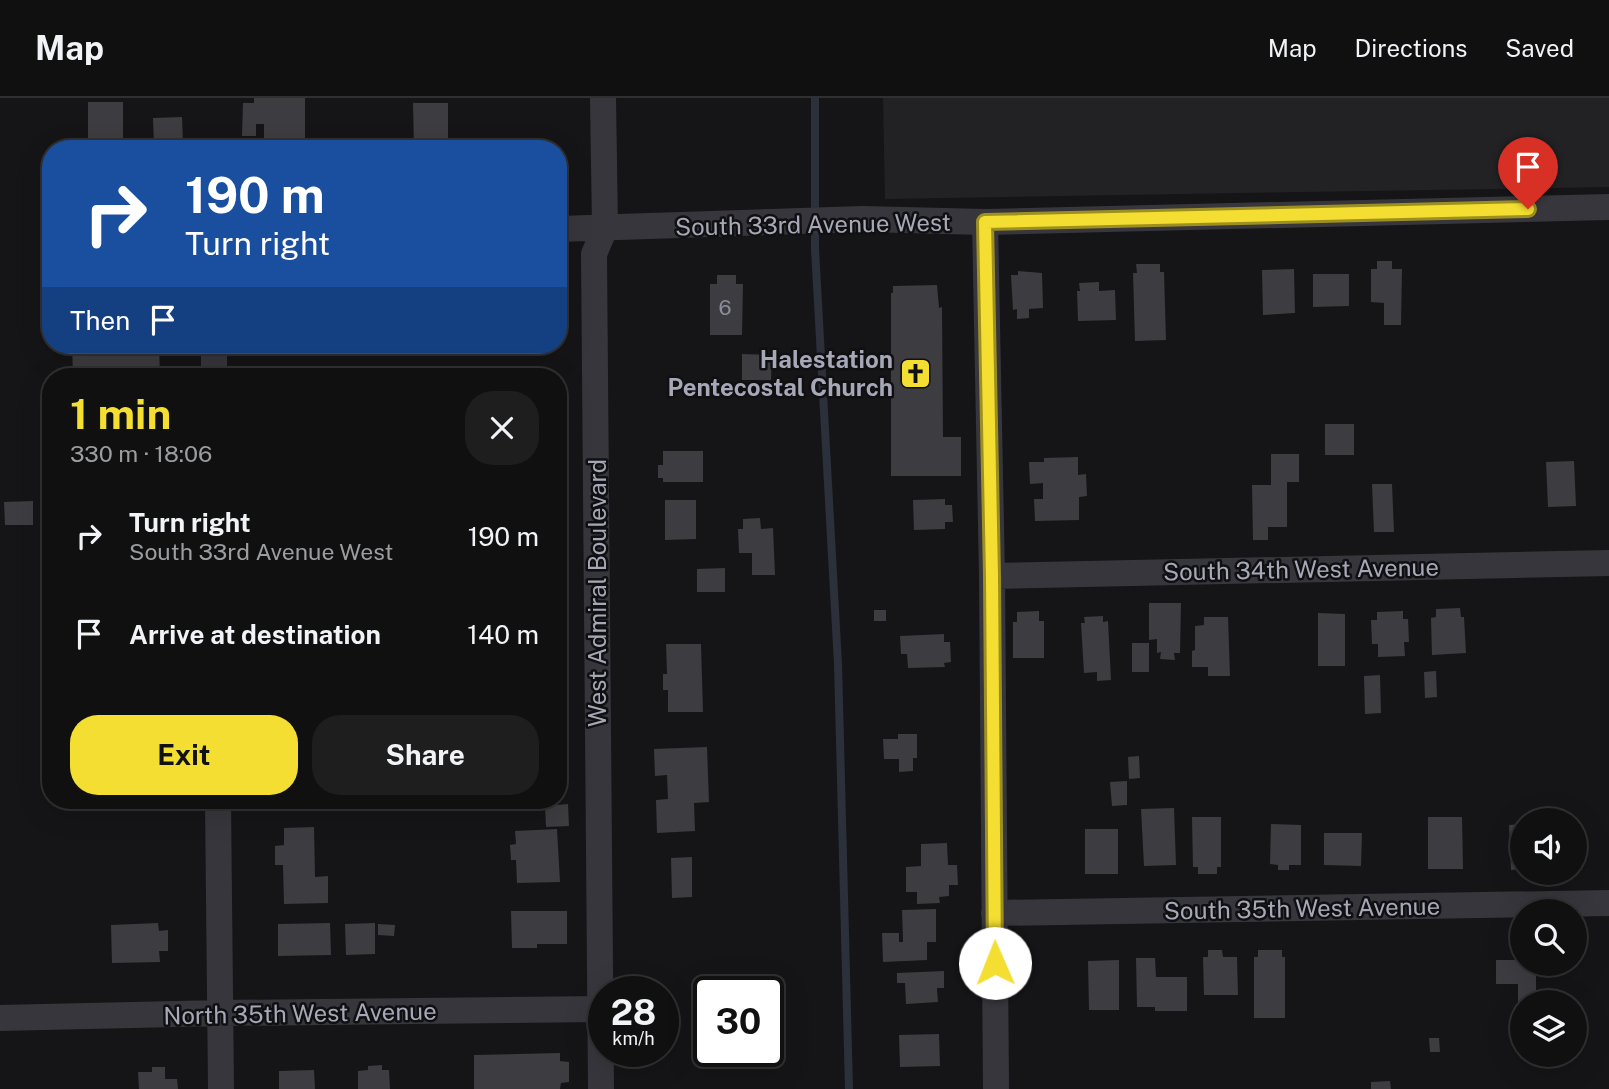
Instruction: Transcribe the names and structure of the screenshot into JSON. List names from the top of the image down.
{
  "streets": {
    "street": [
      "South 33rd Avenue West",
      "South 34th West Avenue",
      "West Admiral Boulevard",
      "South 35th West Avenue",
      "North 35th West Avenue"
    ]
  },
  "crossings": [
    ["South 33rd Avenue West", "West Admiral Boulevard"]
  ],
  "places": {
    "church": ["Halestation Pentecostal Church"]
  },
  "house_numbers": ["6"],
  "page": {
    "header": "Map",
    "nav": ["Map", "Directions", "Saved"],
    "turn": ["190 m", "Turn right"],
    "then": "Then",
    "heading": ["1 min", "330 m · 18:06"],
    "list": [
      {
        "name": "Turn right",
        "note": "South 33rd Avenue West",
        "value": "190 m"
      },
      {
        "name": "Arrive at destination",
        "value": "140 m"
      }
    ],
    "buttons": ["Exit", "Share"],
    "speed": "28 km/h",
    "limit": "30"
  }
}
